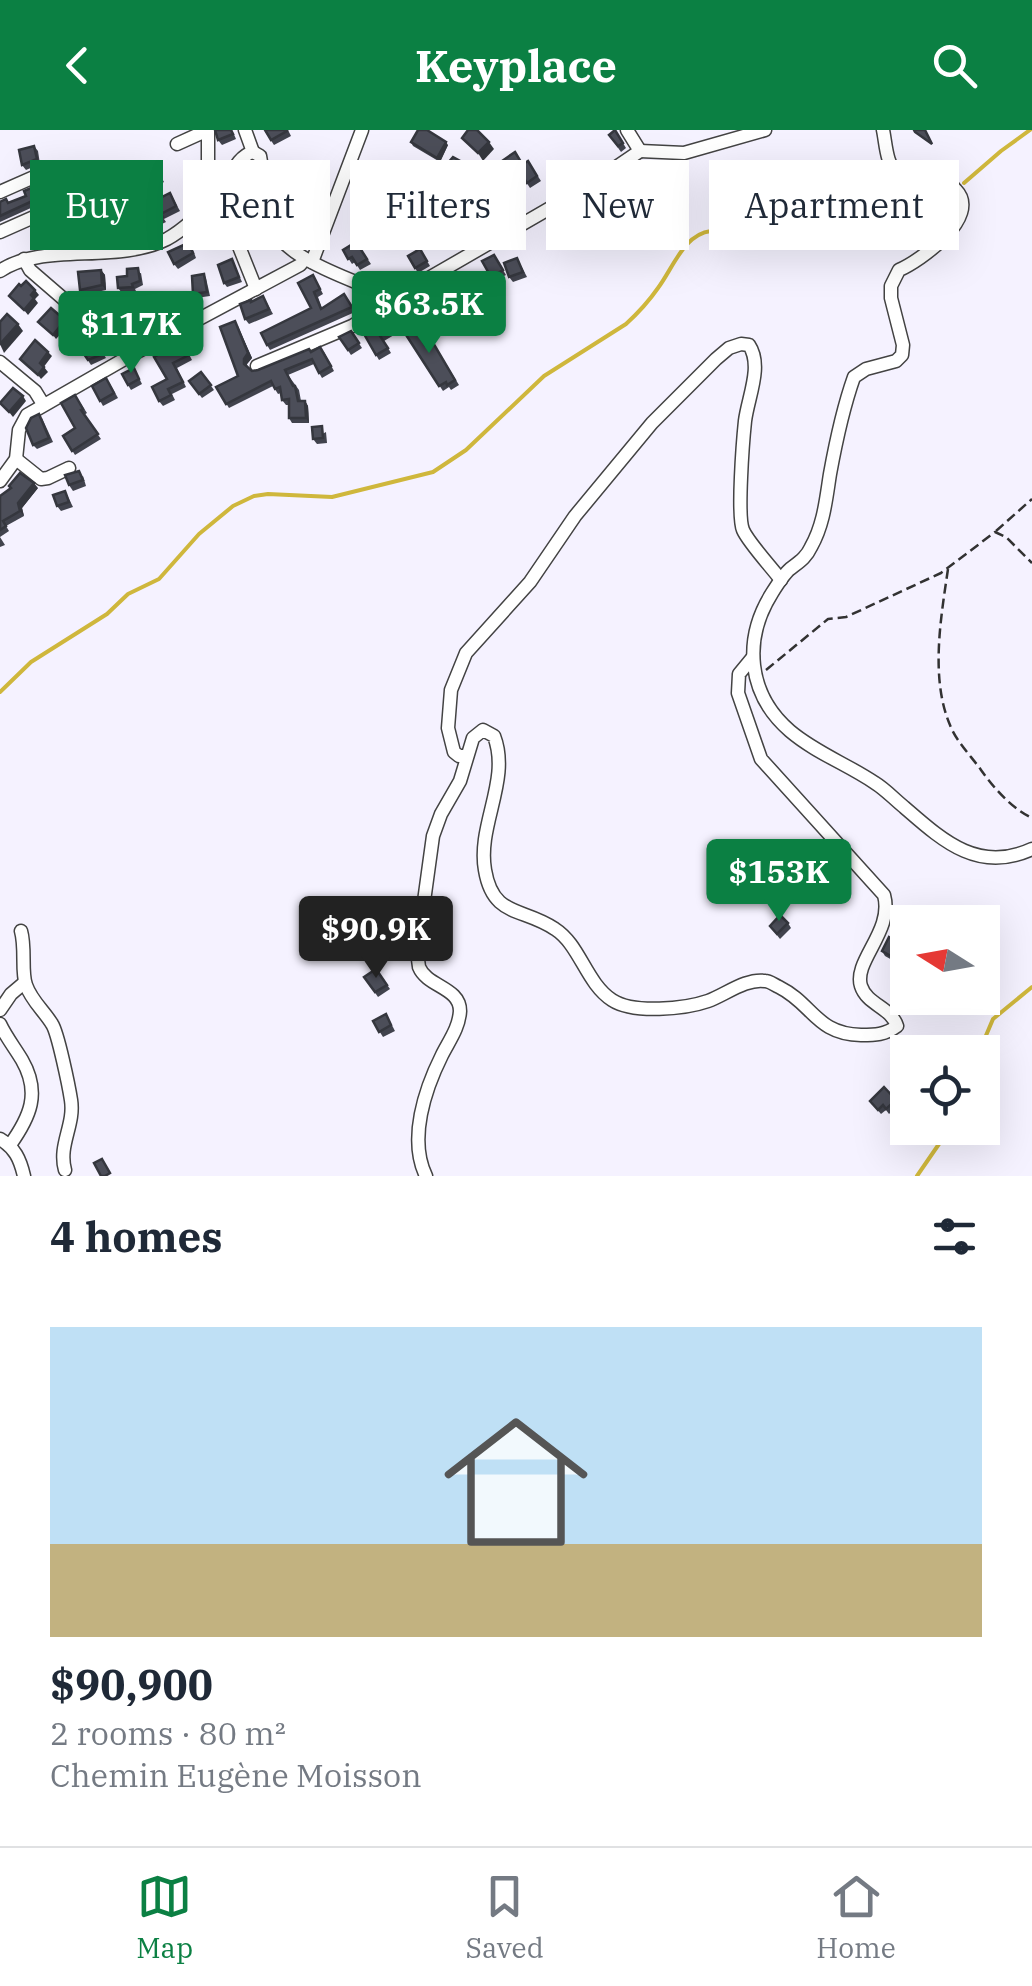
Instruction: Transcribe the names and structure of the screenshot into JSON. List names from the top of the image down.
{
  "north": "left",
  "page": {
    "header": "Keyplace",
    "chip": [
      "Buy",
      "Rent",
      "Filters",
      "New",
      "Apartment"
    ],
    "price": [
      "$63.5K",
      "$117K",
      "$153K",
      "$90.9K"
    ],
    "heading": "4 homes",
    "list": [
      {
        "name": "$90,900",
        "note": "2 rooms · 80 m² · Chemin Eugène Moisson"
      }
    ],
    "tabs": ["Map", "Saved", "Home"]
  }
}
